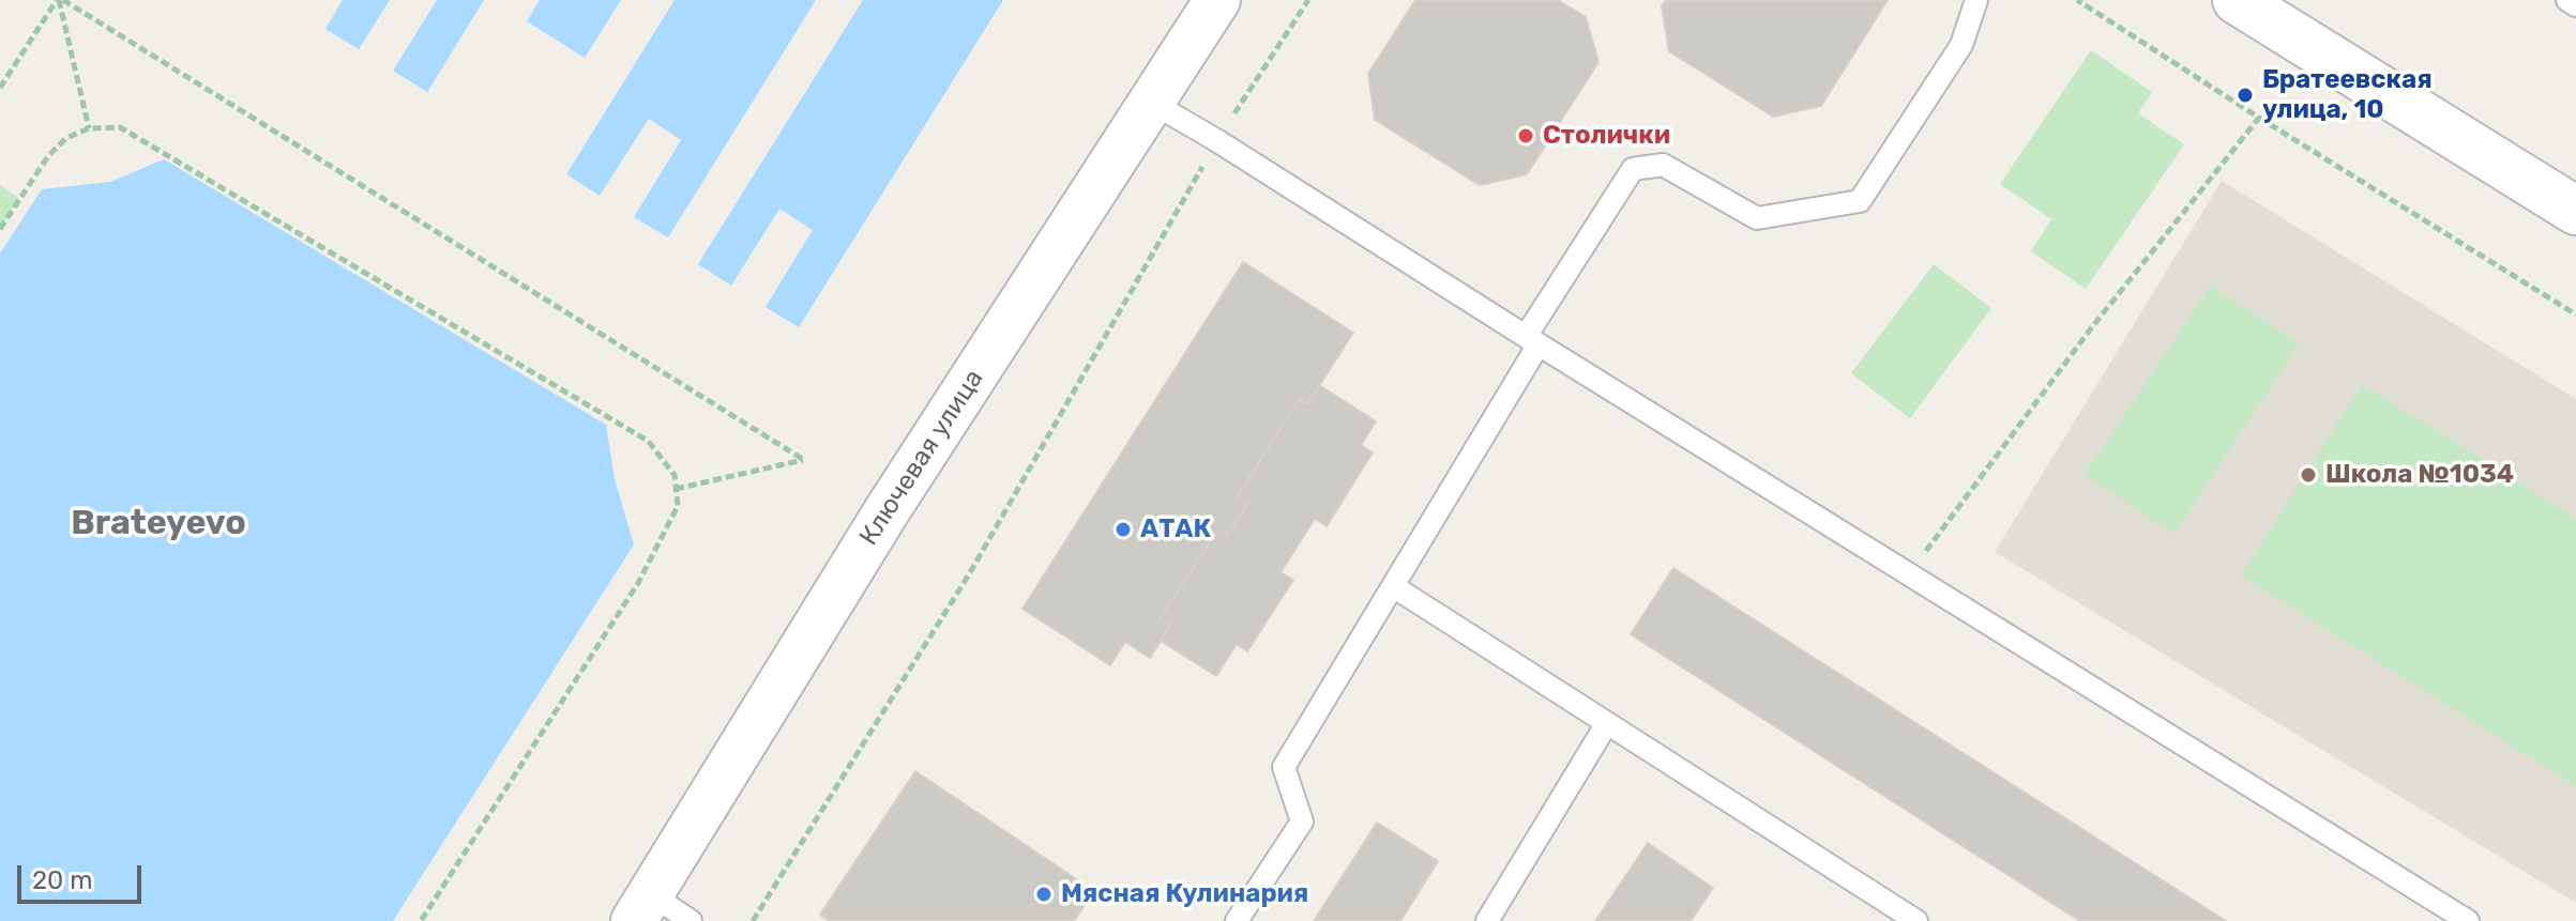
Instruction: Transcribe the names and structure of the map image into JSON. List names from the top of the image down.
{
  "streets": {
    "street": ["Ключевая улица"]
  },
  "districts": ["Brateyevo"],
  "places": [
    "Братеевская улица, 10",
    "Столички",
    "Школа №1034",
    "АТАК",
    "Мясная Кулинария"
  ],
  "scale_bar": "20 m"
}
